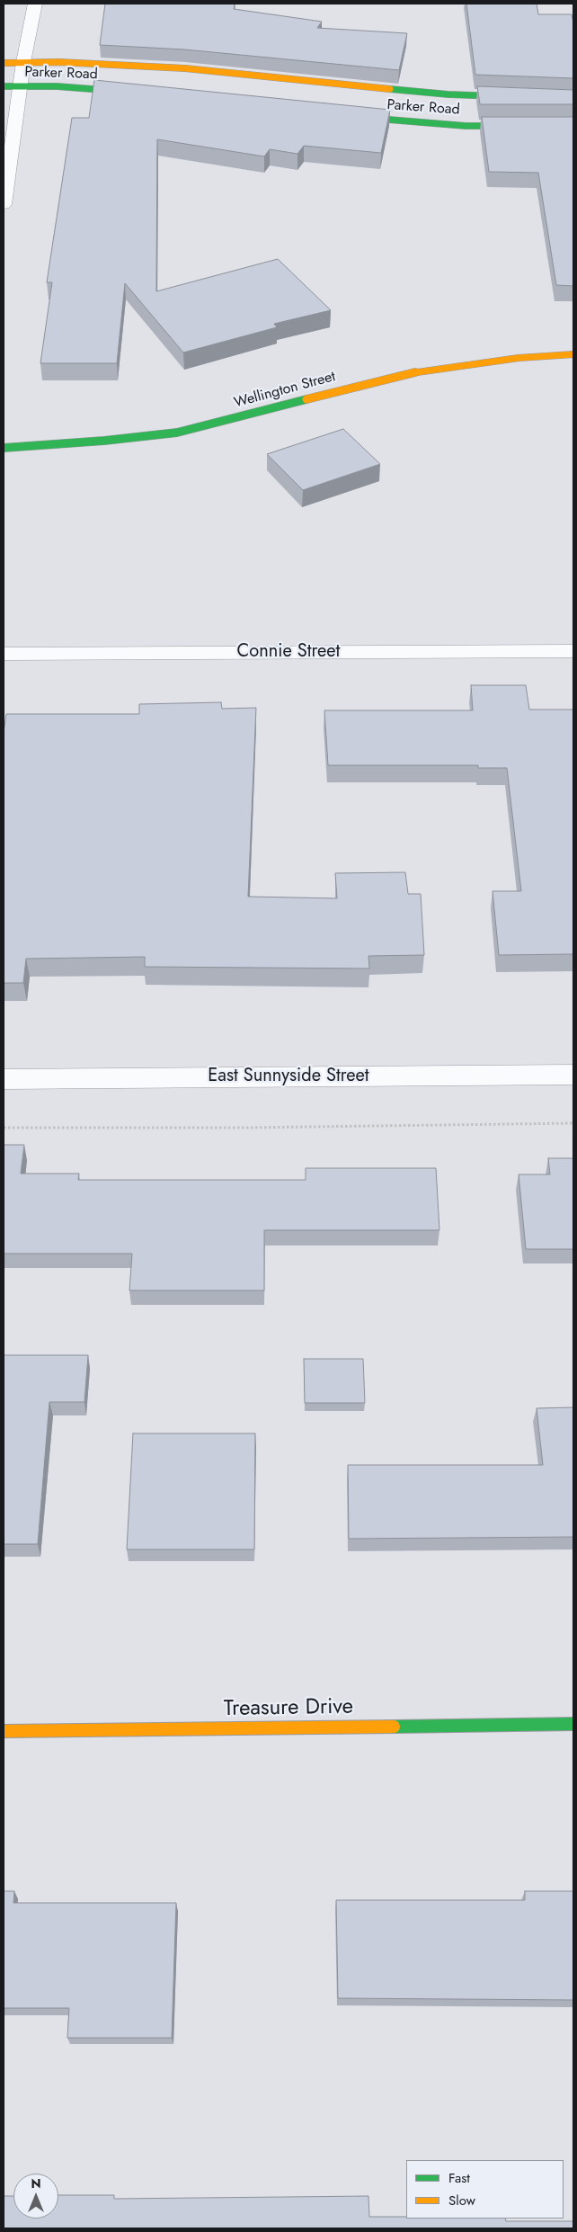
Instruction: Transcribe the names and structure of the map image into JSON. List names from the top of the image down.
{
  "streets": {
    "main road": ["Parker Road", "Wellington Street", "Treasure Drive"],
    "street": ["Connie Street", "East Sunnyside Street"]
  },
  "legend": ["Fast", "Slow"],
  "north": "top"
}
